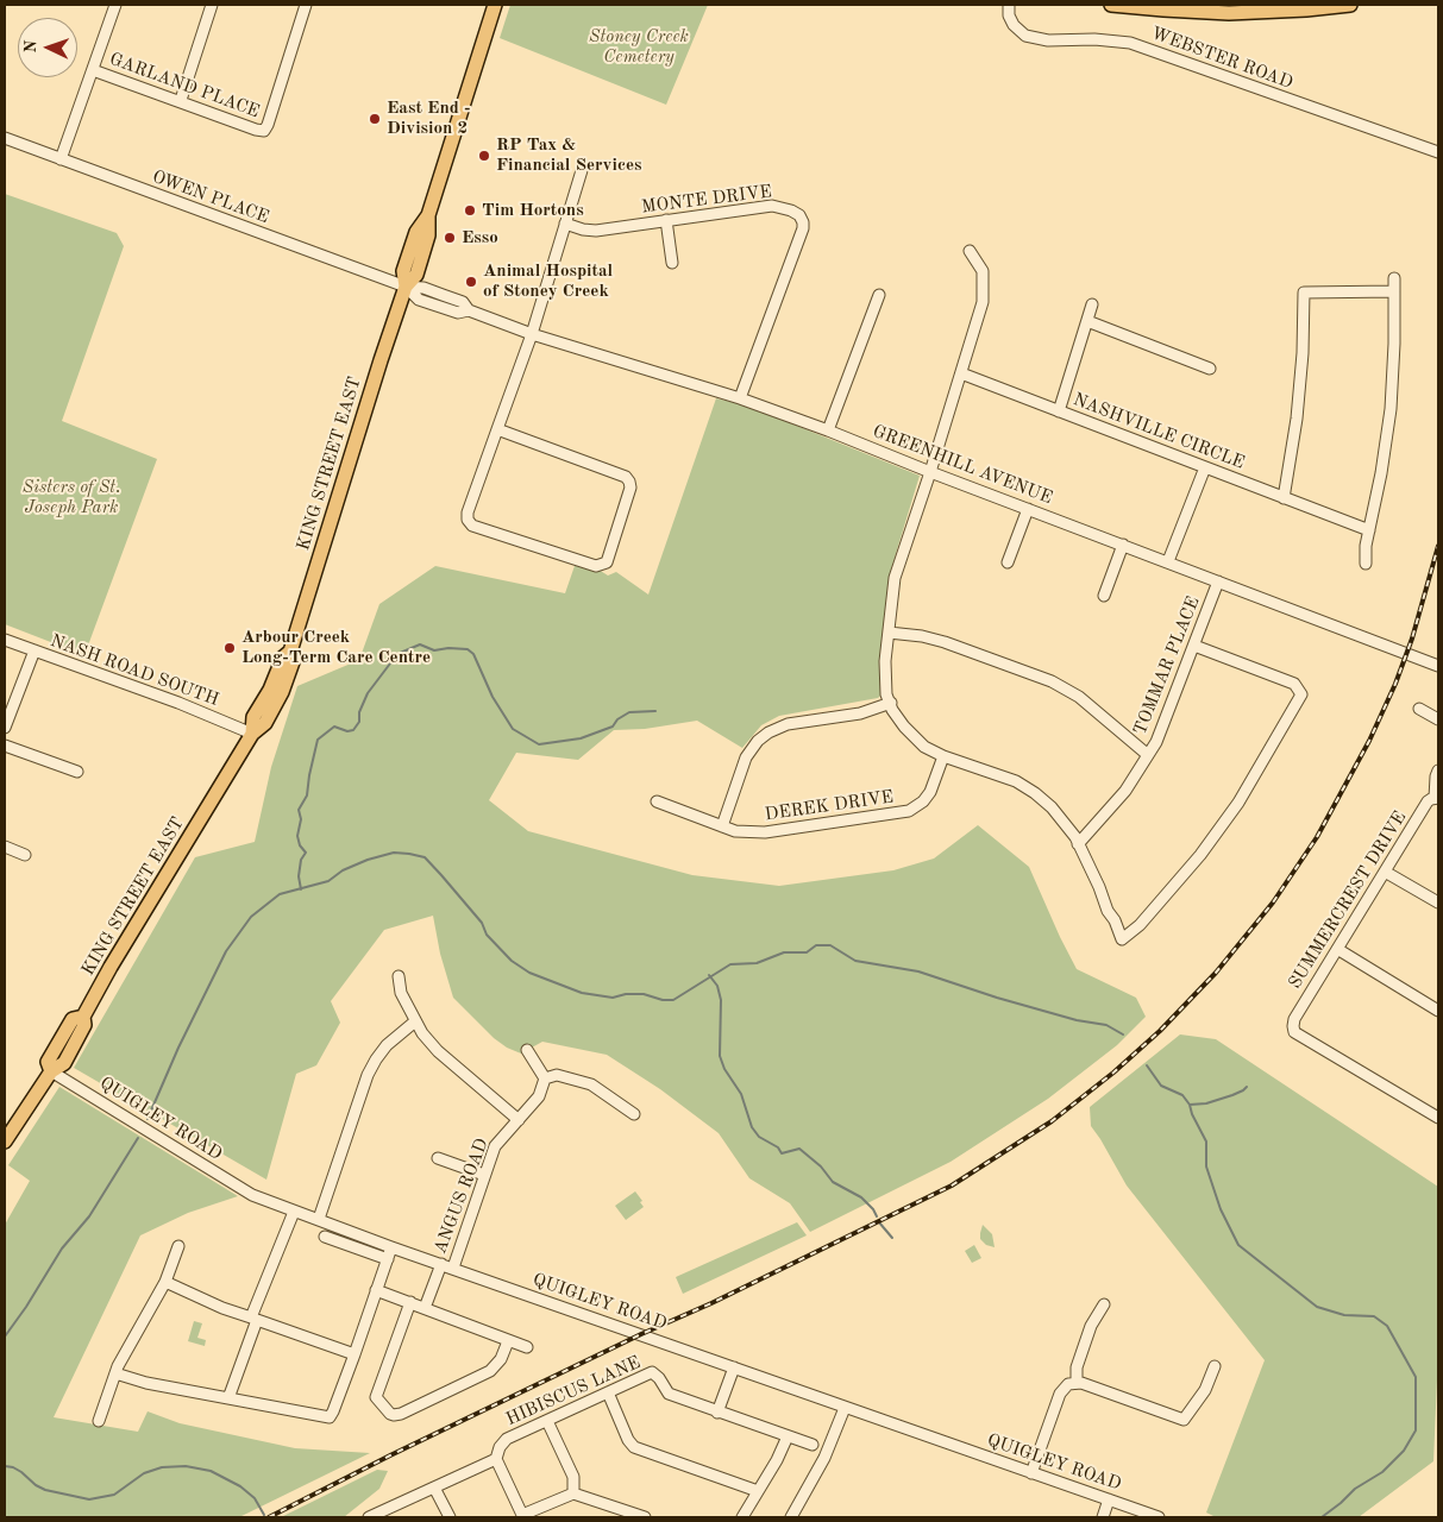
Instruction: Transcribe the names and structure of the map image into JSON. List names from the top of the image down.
{
  "streets": {
    "main road": ["KING STREET EAST"],
    "street": [
      "WEBSTER ROAD",
      "GARLAND PLACE",
      "OWEN PLACE",
      "MONTE DRIVE",
      "NASHVILLE CIRCLE",
      "GREENHILL AVENUE",
      "TOMMAR PLACE",
      "NASH ROAD SOUTH",
      "DEREK DRIVE",
      "SUMMERCREST DRIVE",
      "QUIGLEY ROAD",
      "ANGUS ROAD",
      "HIBISCUS LANE"
    ]
  },
  "crossings": [
    ["OWEN PLACE", "KING STREET EAST"],
    ["OWEN PLACE", "GREENHILL AVENUE"],
    ["MONTE DRIVE", "GREENHILL AVENUE"],
    ["KING STREET EAST", "GREENHILL AVENUE"],
    ["KING STREET EAST", "NASH ROAD SOUTH"],
    ["KING STREET EAST", "QUIGLEY ROAD"],
    ["GREENHILL AVENUE", "TOMMAR PLACE"],
    ["QUIGLEY ROAD", "ANGUS ROAD"]
  ],
  "parks": ["Stoney Creek Cemetery", "Sisters of St. Joseph Park"],
  "places": [
    "East End - Division 2",
    "RP Tax & Financial Services",
    "Tim Hortons",
    "Esso",
    "Animal Hospital of Stoney Creek",
    "Arbour Creek Long-Term Care Centre"
  ],
  "north": "left"
}
